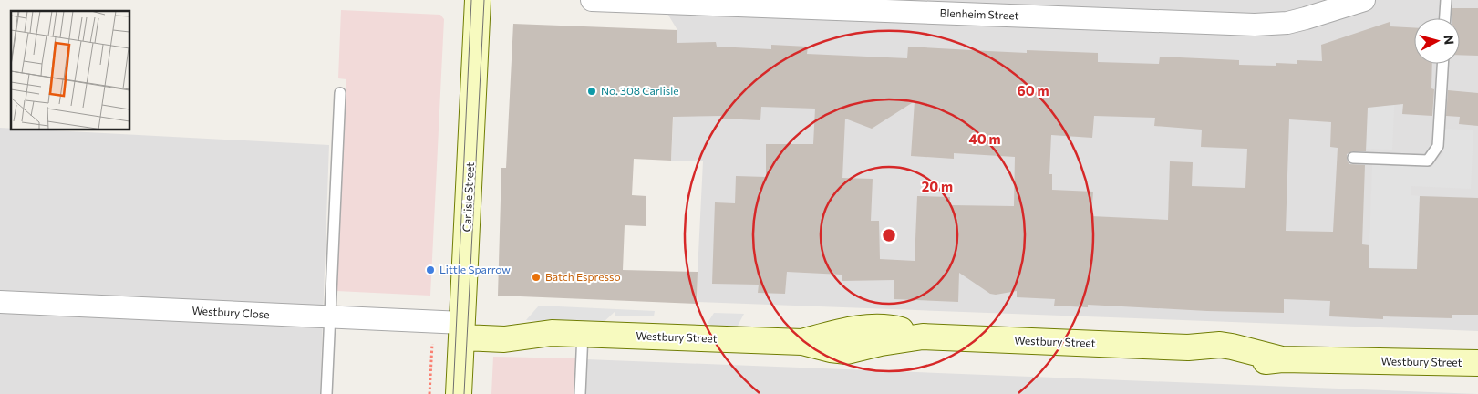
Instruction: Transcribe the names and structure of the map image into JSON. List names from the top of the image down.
{
  "streets": {
    "street": [
      "Blenheim Street",
      "Carlisle Street",
      "Westbury Close",
      "Westbury Street"
    ]
  },
  "crossings": [
    ["Carlisle Street", "Westbury Close"],
    ["Carlisle Street", "Westbury Street"],
    ["Westbury Close", "Westbury Street"]
  ],
  "places": ["No. 308 Carlisle", "Little Sparrow", "Batch Espresso"],
  "north": "right",
  "rings": ["60 m", "40 m", "20 m"]
}
